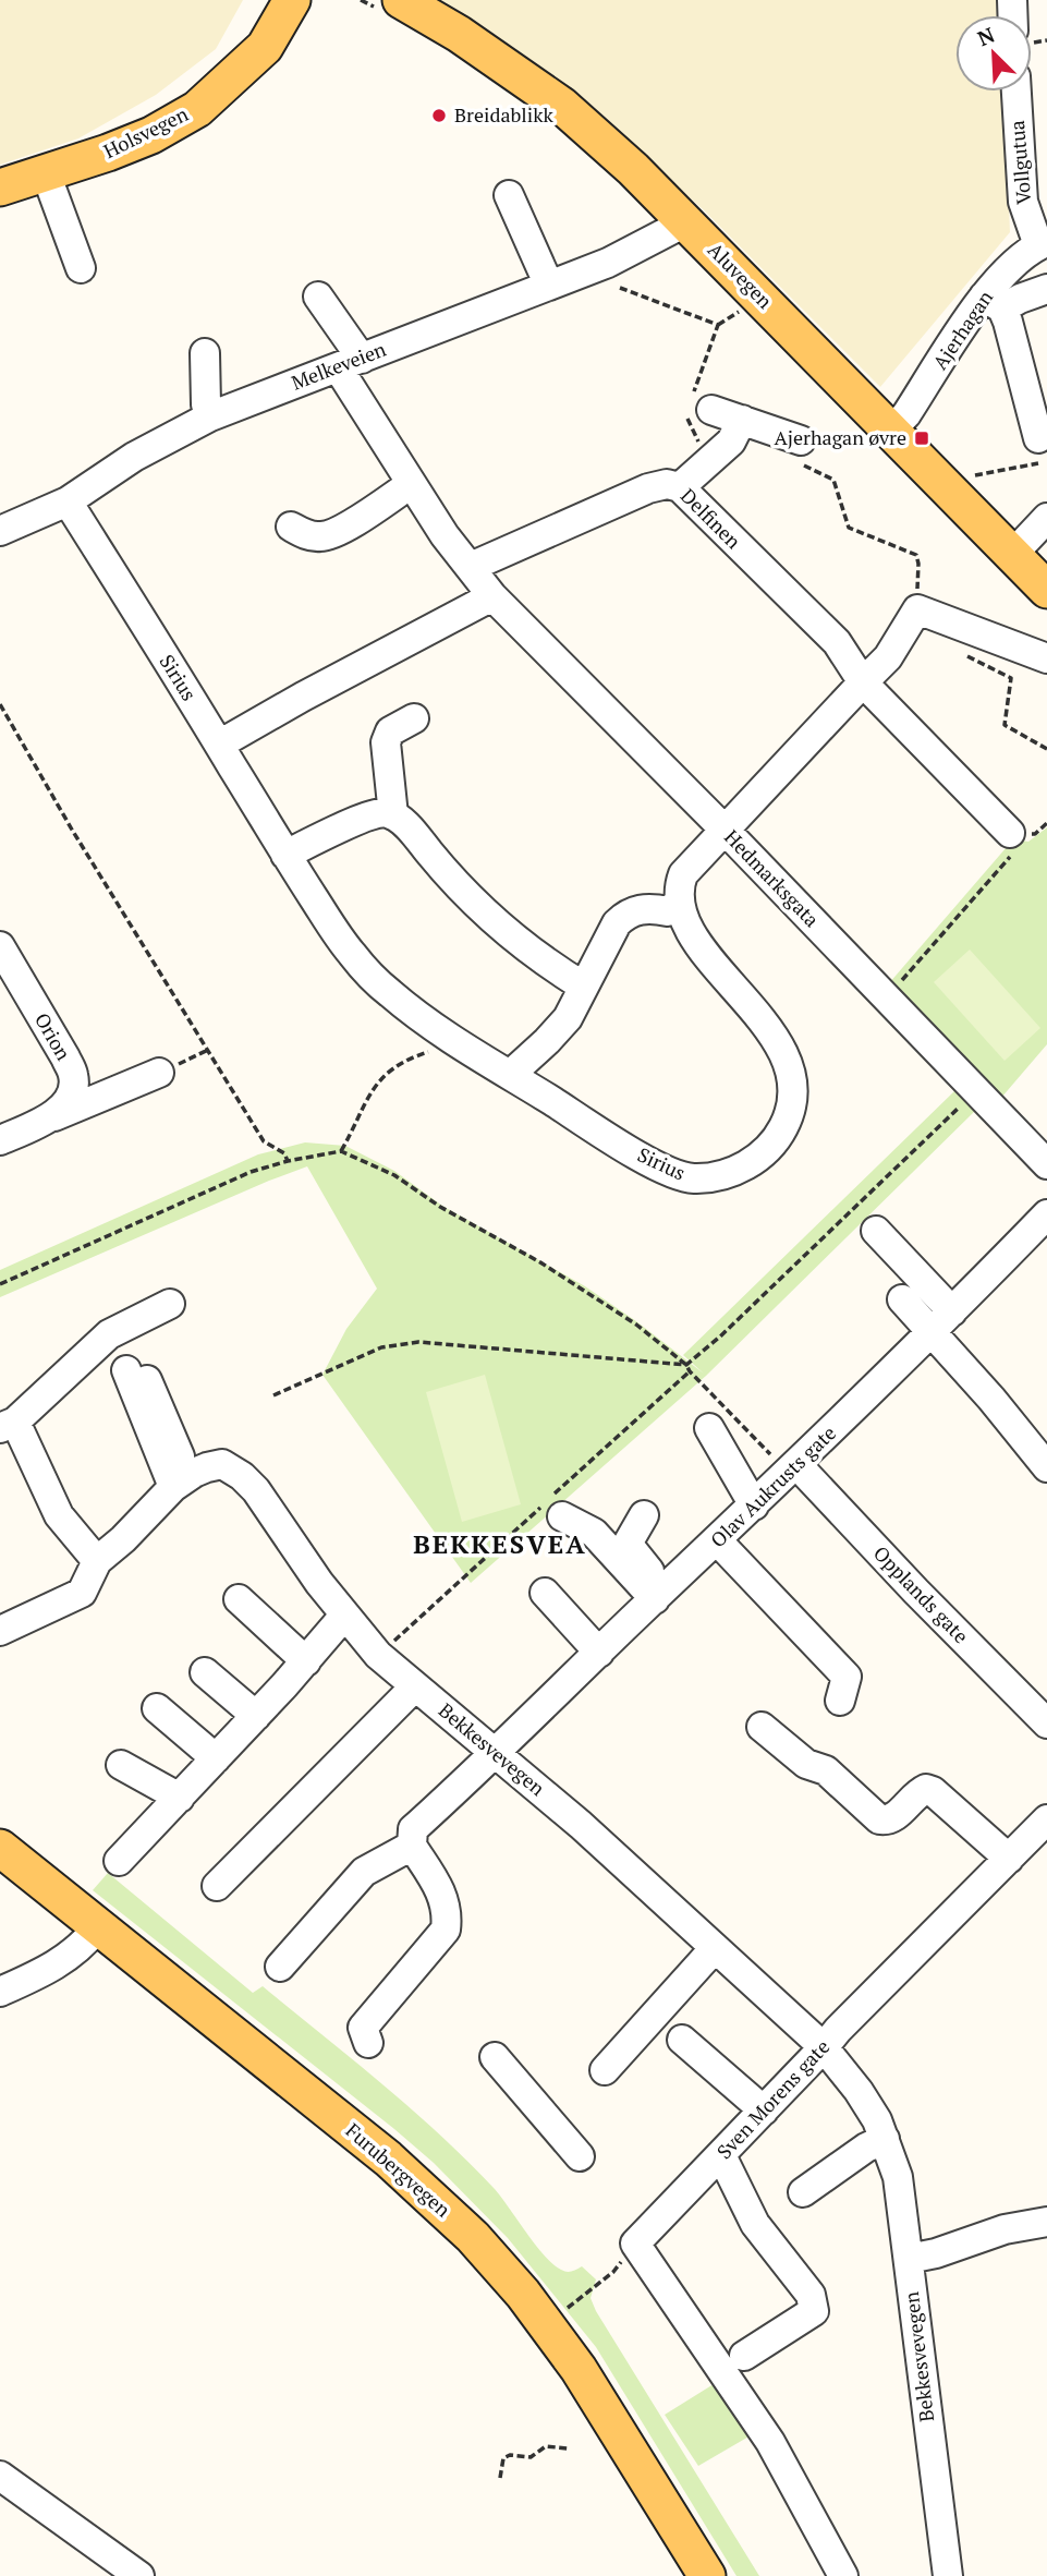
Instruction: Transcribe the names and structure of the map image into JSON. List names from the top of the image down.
{
  "streets": {
    "main road": ["Holsvegen", "Aluvegen", "Furubergvegen"],
    "street": [
      "Vollgutua",
      "Ajerhagan",
      "Melkeveien",
      "Delfinen",
      "Sirius",
      "Hedmarksgata",
      "Orion",
      "Olav Aukrusts gate",
      "Opplands gate",
      "Bekkesvevegen",
      "Sven Morens gate"
    ]
  },
  "crossings": [
    ["Vollgutua", "Ajerhagan"],
    ["Aluvegen", "Ajerhagan"],
    ["Aluvegen", "Melkeveien"],
    ["Melkeveien", "Sirius"],
    ["Melkeveien", "Hedmarksgata"],
    ["Delfinen", "Hedmarksgata"],
    ["Olav Aukrusts gate", "Opplands gate"],
    ["Olav Aukrusts gate", "Bekkesvevegen"],
    ["Bekkesvevegen", "Sven Morens gate"]
  ],
  "districts": ["BEKKESVEA"],
  "places": {
    "other": ["Breidablikk"],
    "transit": ["Ajerhagan øvre"]
  },
  "north": "top left"
}
